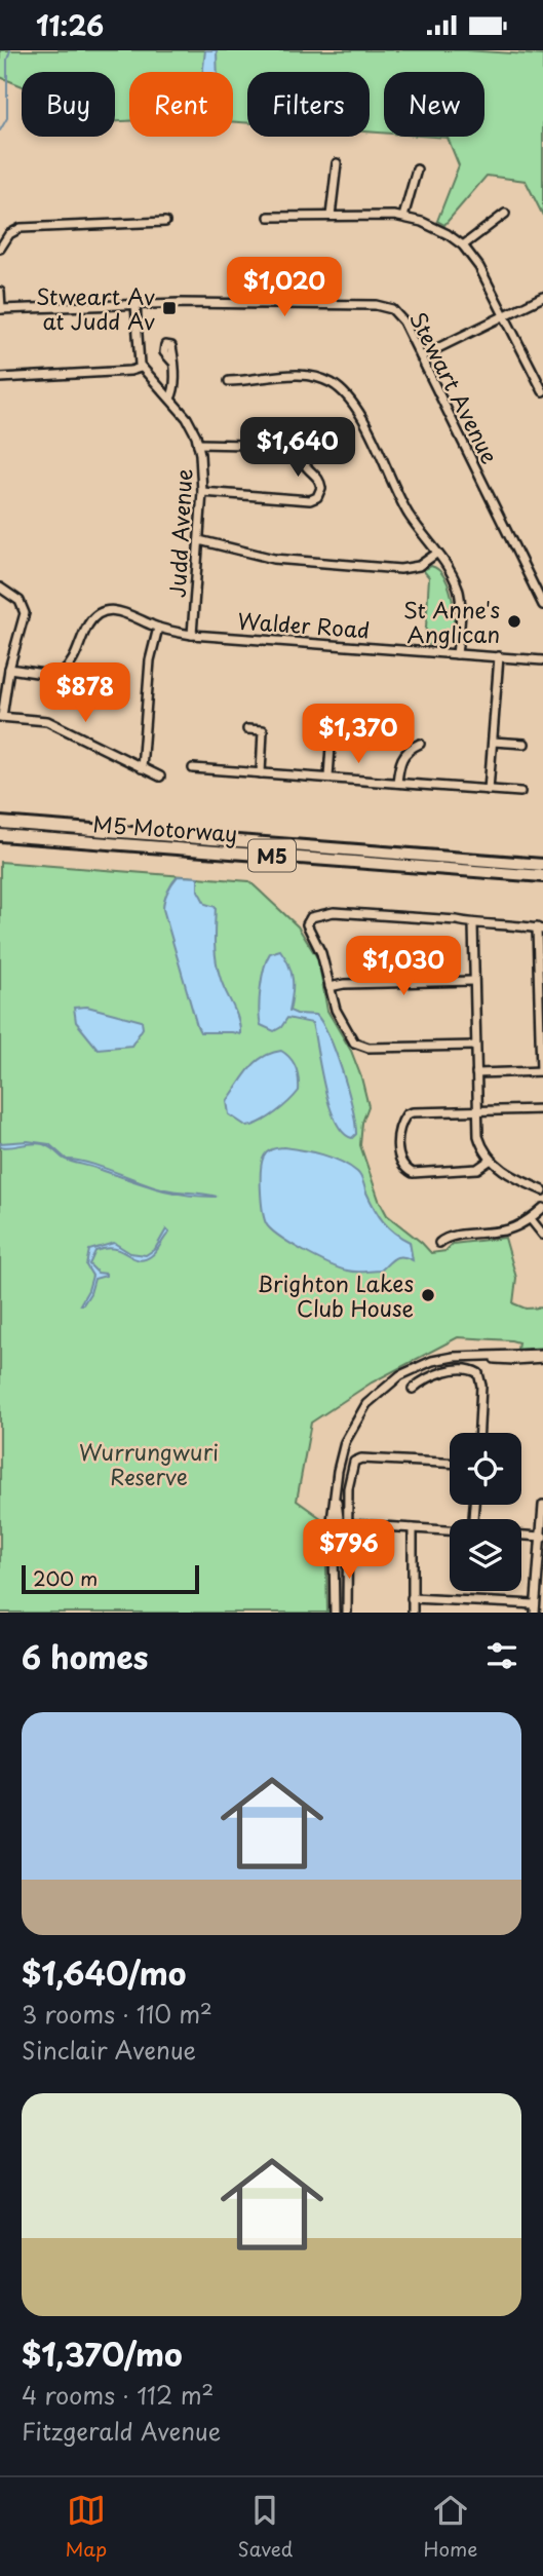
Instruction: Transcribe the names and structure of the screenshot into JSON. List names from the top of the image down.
{
  "streets": {
    "highway": ["M5 Motorway", "M5"],
    "street": ["Stewart Avenue", "Judd Avenue", "Walder Road"]
  },
  "crossings": [
    ["Judd Avenue", "Walder Road"]
  ],
  "parks": ["Wurrungwuri Reserve"],
  "places": {
    "transit": ["Stweart Av at Judd Av"],
    "other": ["St Anne's Anglican", "Brighton Lakes Club House"]
  },
  "scale_bar": "200 m",
  "page": {
    "status": "11:26",
    "chip": [
      "Buy",
      "Rent",
      "Filters",
      "New"
    ],
    "price": [
      "$1,020",
      "$1,640",
      "$878",
      "$1,370",
      "$1,030",
      "$796"
    ],
    "scale": "200 m",
    "heading": "6 homes",
    "list": [
      {
        "name": "$1,640/mo",
        "note": "3 rooms · 110 m² · Sinclair Avenue"
      },
      {
        "name": "$1,370/mo",
        "note": "4 rooms · 112 m² · Fitzgerald Avenue"
      }
    ],
    "tabs": ["Map", "Saved", "Home"]
  }
}
